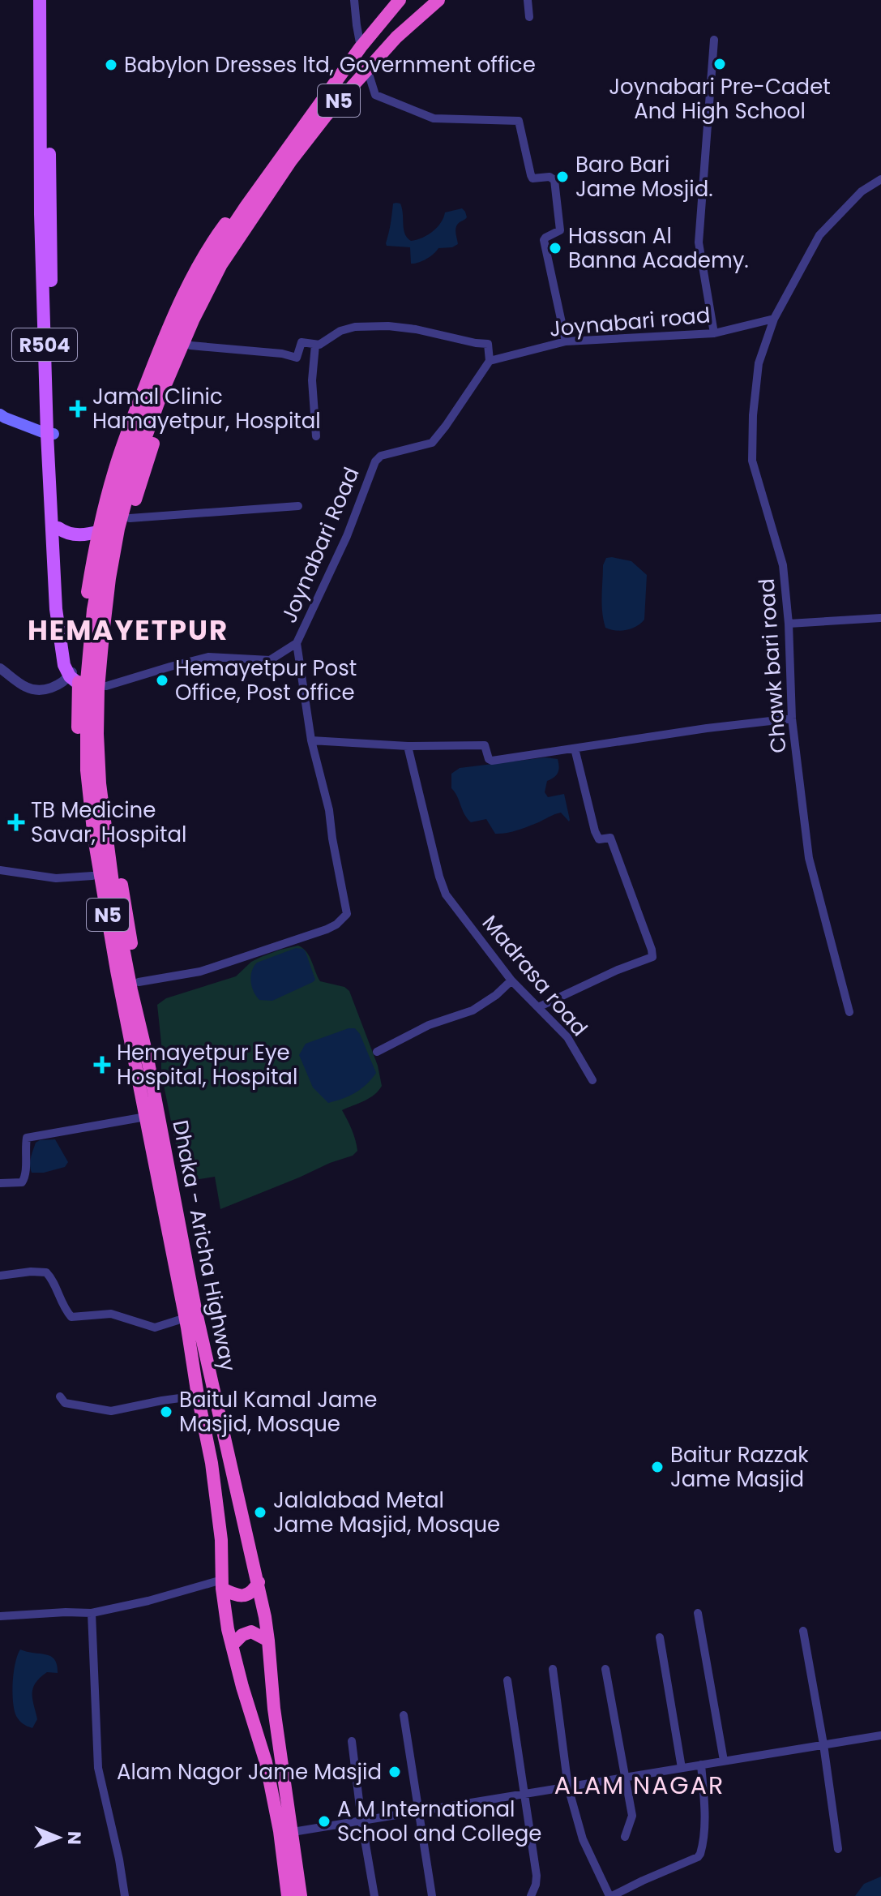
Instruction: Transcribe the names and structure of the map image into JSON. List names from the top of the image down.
{
  "streets": {
    "highway": ["N5", "Dhaka - Aricha Highway"],
    "main road": ["R504"],
    "street": [
      "Joynabari road",
      "Joynabari Road",
      "Chawk bari road",
      "Madrasa road"
    ]
  },
  "crossings": [
    ["Joynabari road", "Joynabari Road"],
    ["Joynabari road", "Chawk bari road"]
  ],
  "districts": ["HEMAYETPUR", "ALAM NAGAR"],
  "places": {
    "other": [
      "Joynabari Pre-Cadet And High School",
      "Babylon Dresses ltd, Government office",
      "Baro Bari Jame Mosjid.",
      "Hassan Al Banna Academy.",
      "Hemayetpur Post Office, Post office",
      "Baitul Kamal Jame Masjid, Mosque",
      "Baitur Razzak Jame Masjid",
      "Jalalabad Metal Jame Masjid, Mosque",
      "Alam Nagor Jame Masjid",
      "A M International School and College"
    ],
    "health": ["Jamal Clinic Hamayetpur, Hospital", "TB Medicine Savar, Hospital", "Hemayetpur Eye Hospital, Hospital"]
  },
  "north": "right"
}
